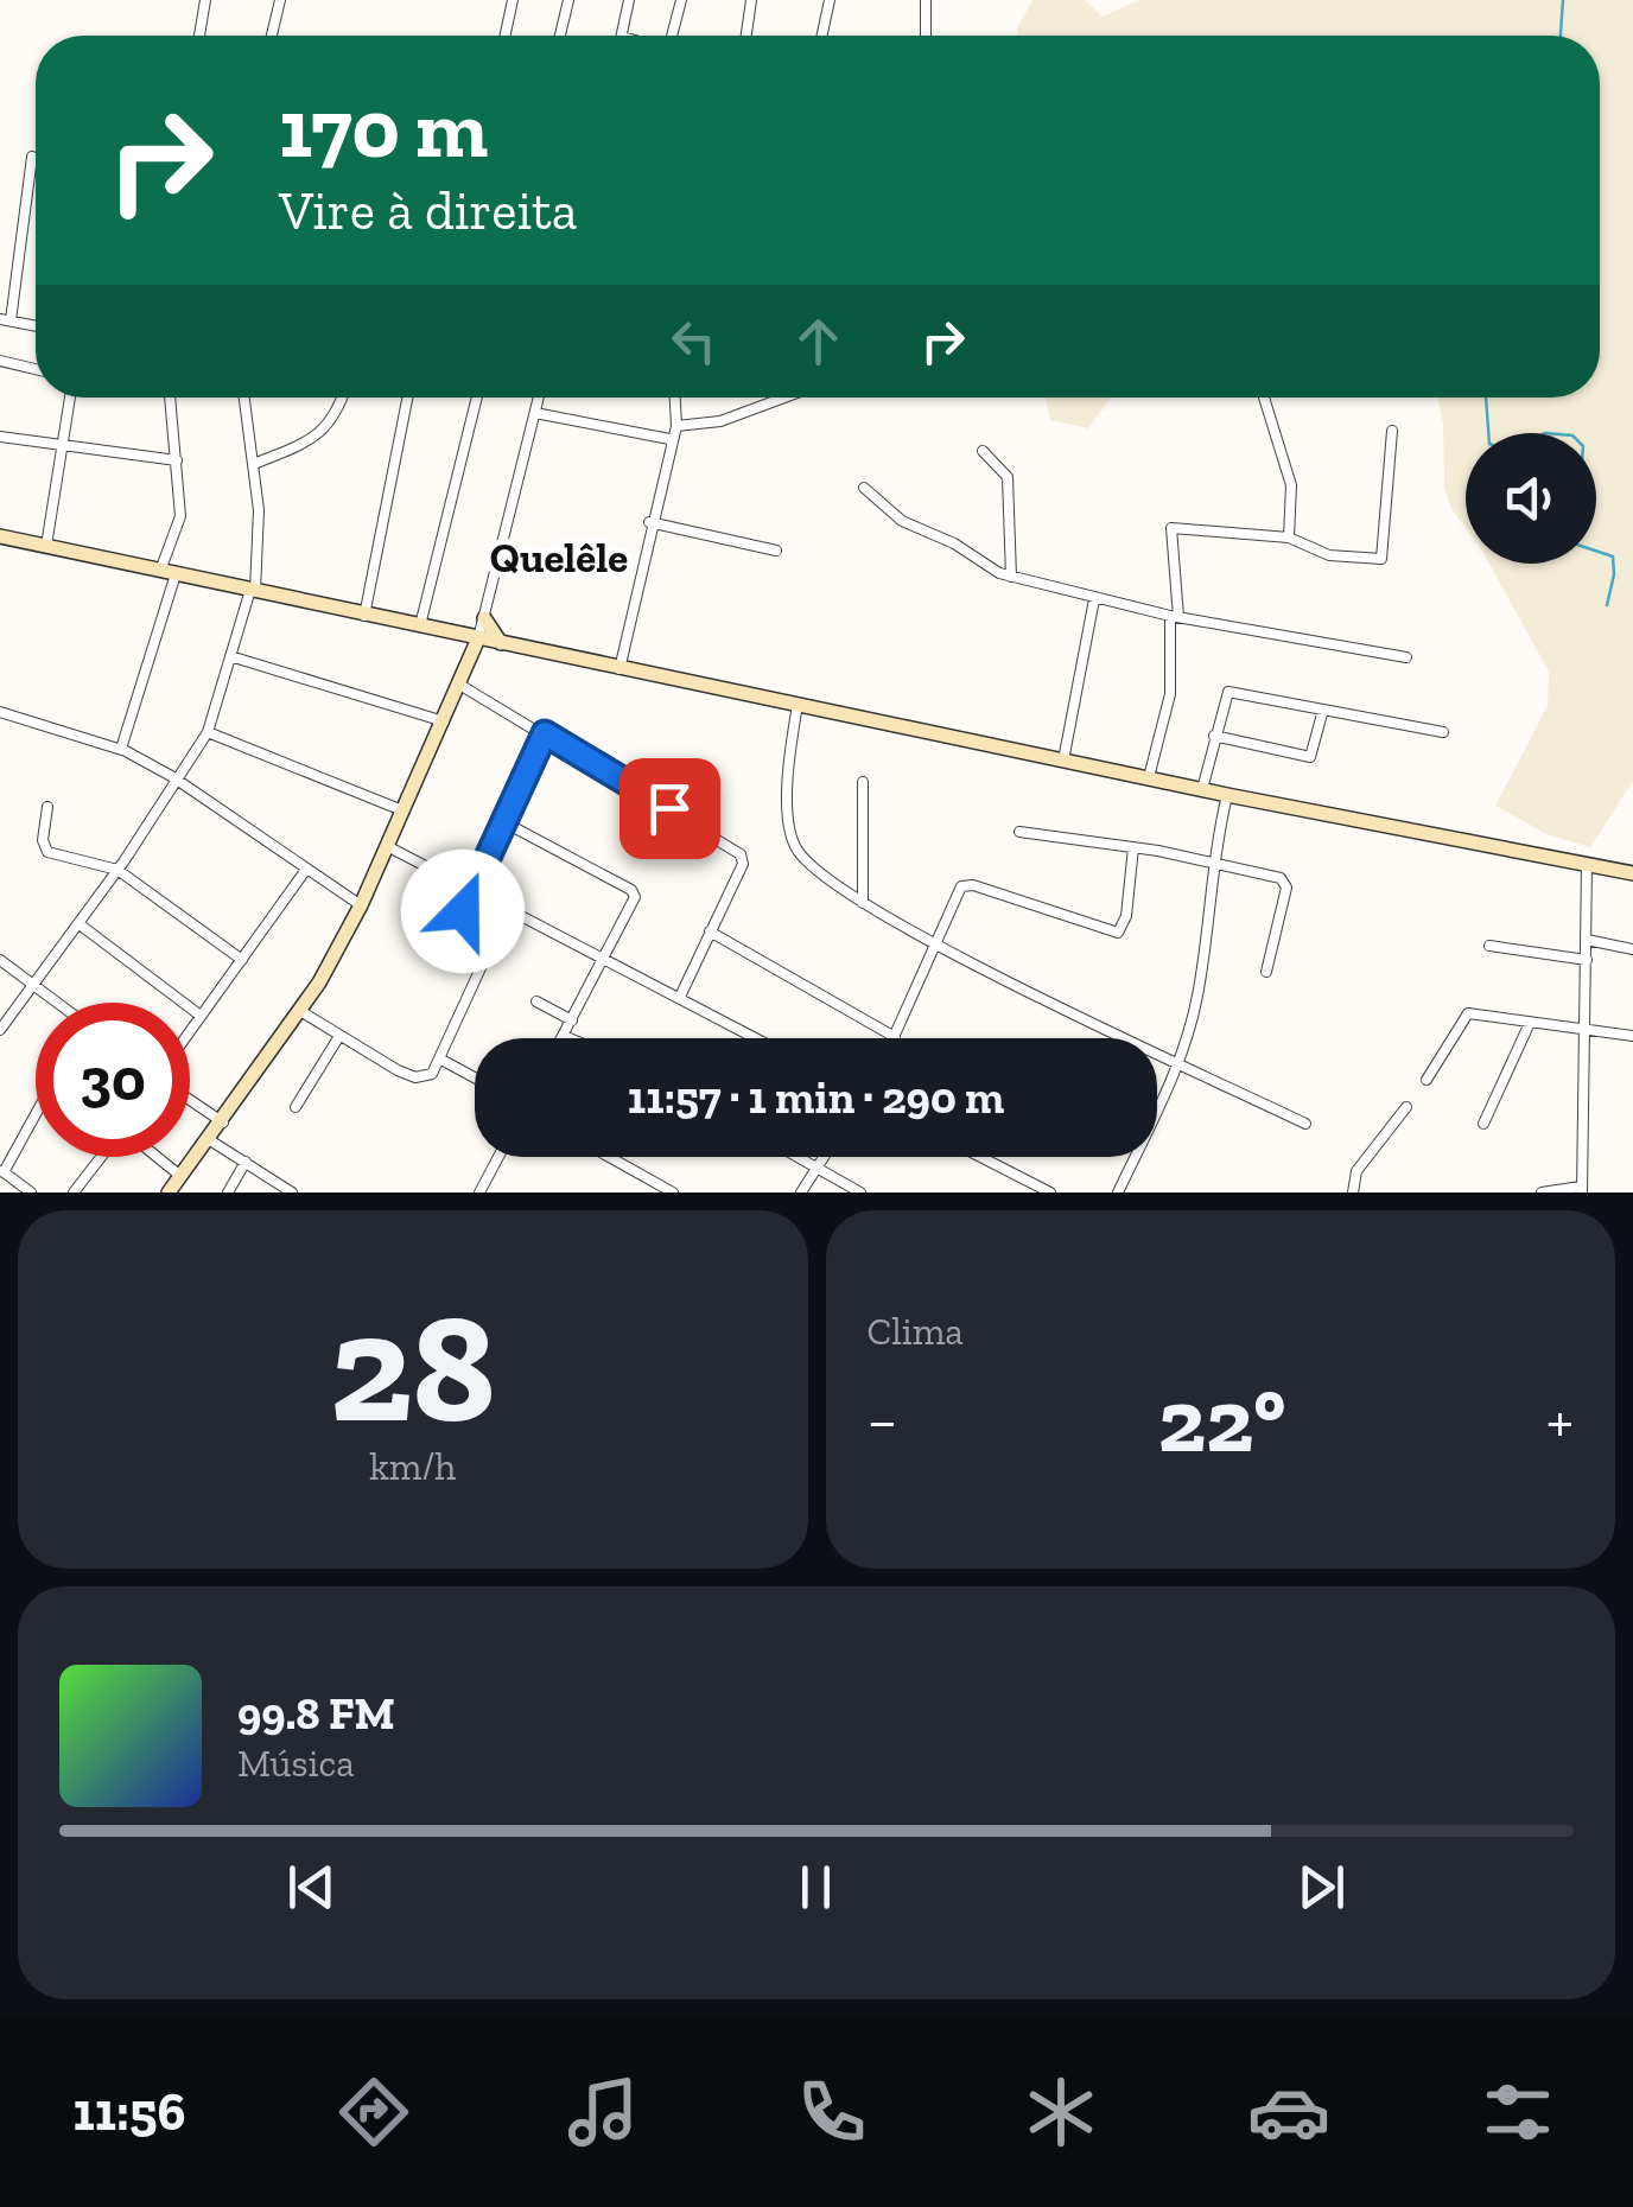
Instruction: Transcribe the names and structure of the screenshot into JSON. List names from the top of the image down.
{
  "districts": ["Quelêle"],
  "page": {
    "turn": ["170 m", "Vire à direita"],
    "limit": "30",
    "trip": "11:57 · 1 min · 290 m",
    "tile": [
      ["28", "km/h"],
      "Clima"
    ],
    "heat": ["−", "22°", "+"],
    "song": ["99.8 FM", "Música"],
    "tabs": "11:56"
  }
}
